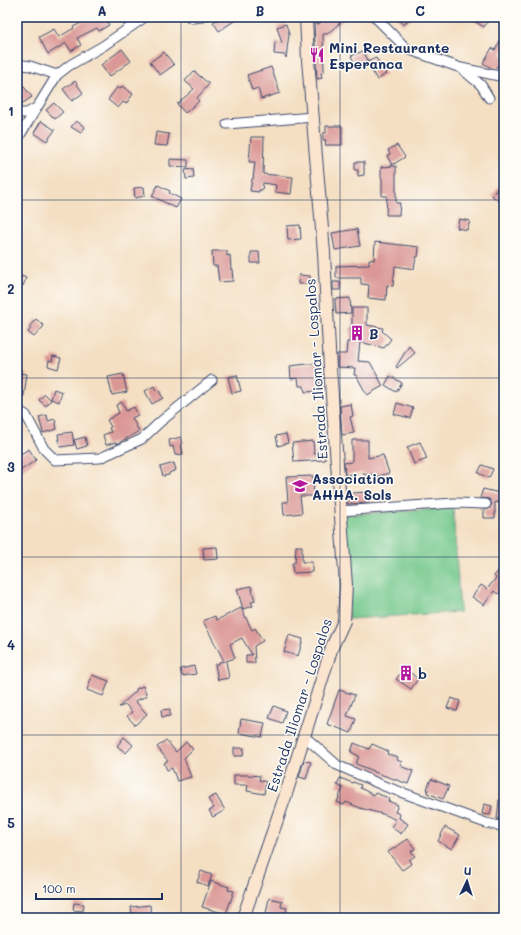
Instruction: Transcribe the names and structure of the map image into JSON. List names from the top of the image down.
{
  "streets": {
    "street": ["Estrada Iliomar - Lospalos"]
  },
  "places": {
    "restaurant": ["Mini Restaurante Esperanca"],
    "building": ["B", "b"],
    "school or university": ["Association AHHA. Sols"]
  },
  "scale_bar": "100 m",
  "north": "top",
  "grid": {
    "columns": ["A", "B", "C"],
    "rows": [
      "1",
      "2",
      "3",
      "4",
      "5"
    ]
  }
}
